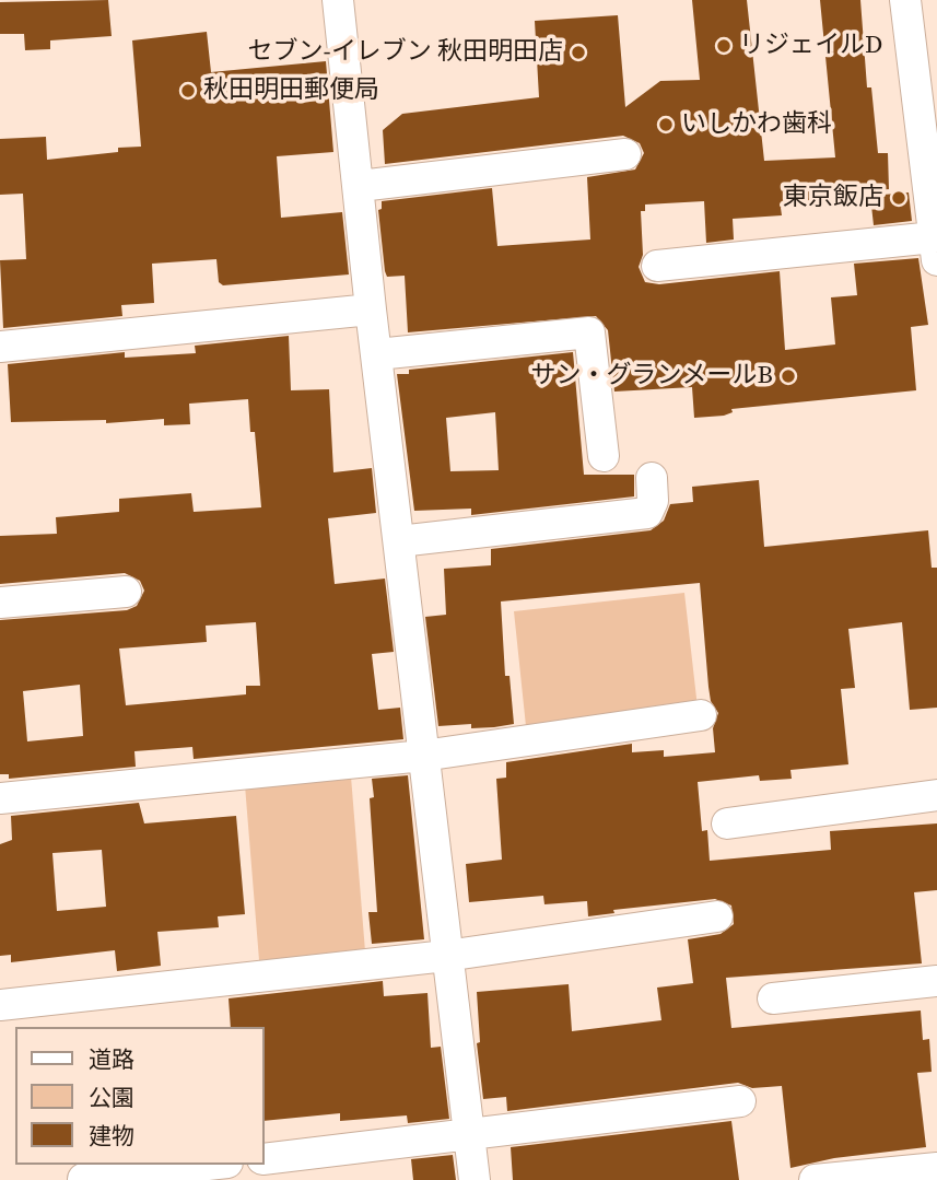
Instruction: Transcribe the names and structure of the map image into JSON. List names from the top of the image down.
{
  "places": [
    "リジェイルD",
    "セブン-イレブン 秋田明田店",
    "秋田明田郵便局",
    "いしかわ歯科",
    "東京飯店",
    "サン・グランメールB"
  ],
  "legend": ["道路", "公園", "建物"]
}
